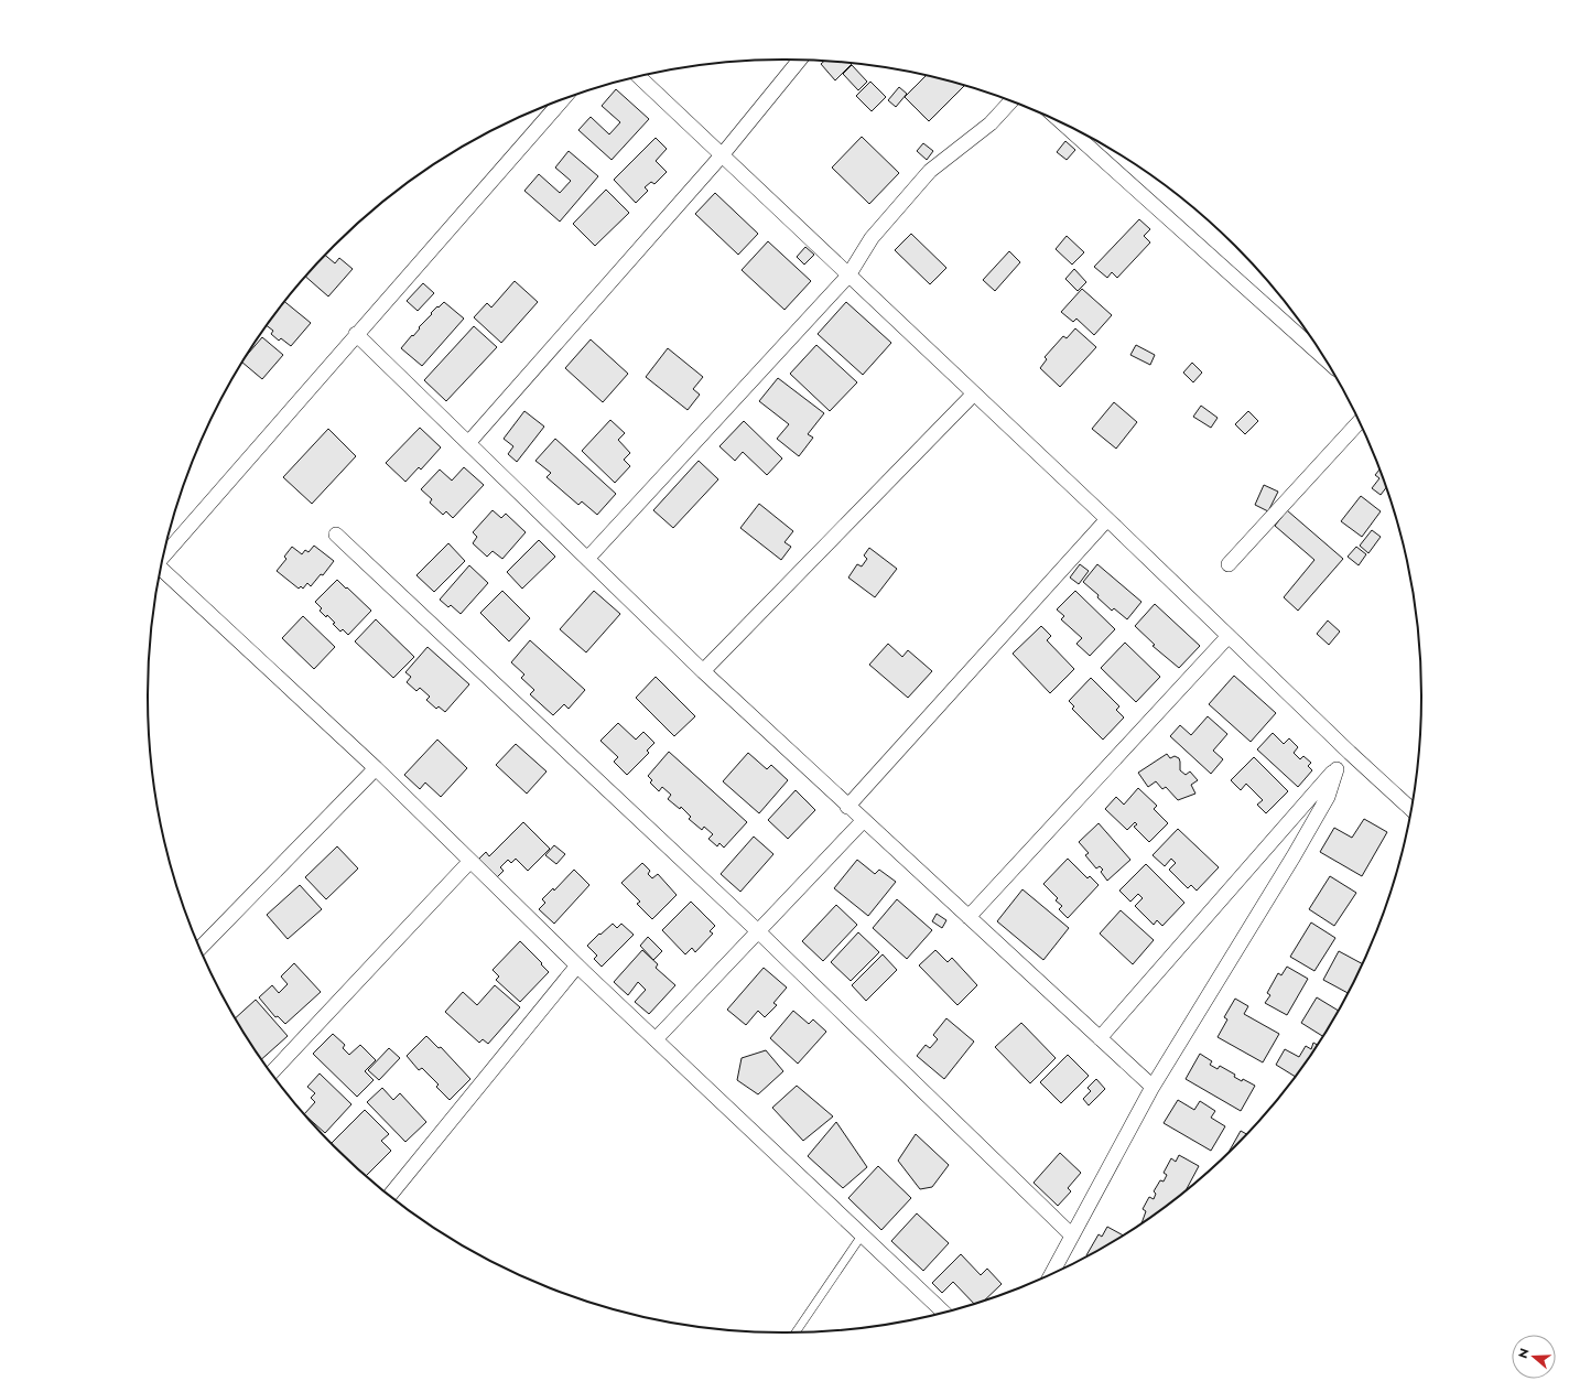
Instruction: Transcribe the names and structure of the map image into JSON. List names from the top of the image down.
{
  "north": "left"
}
